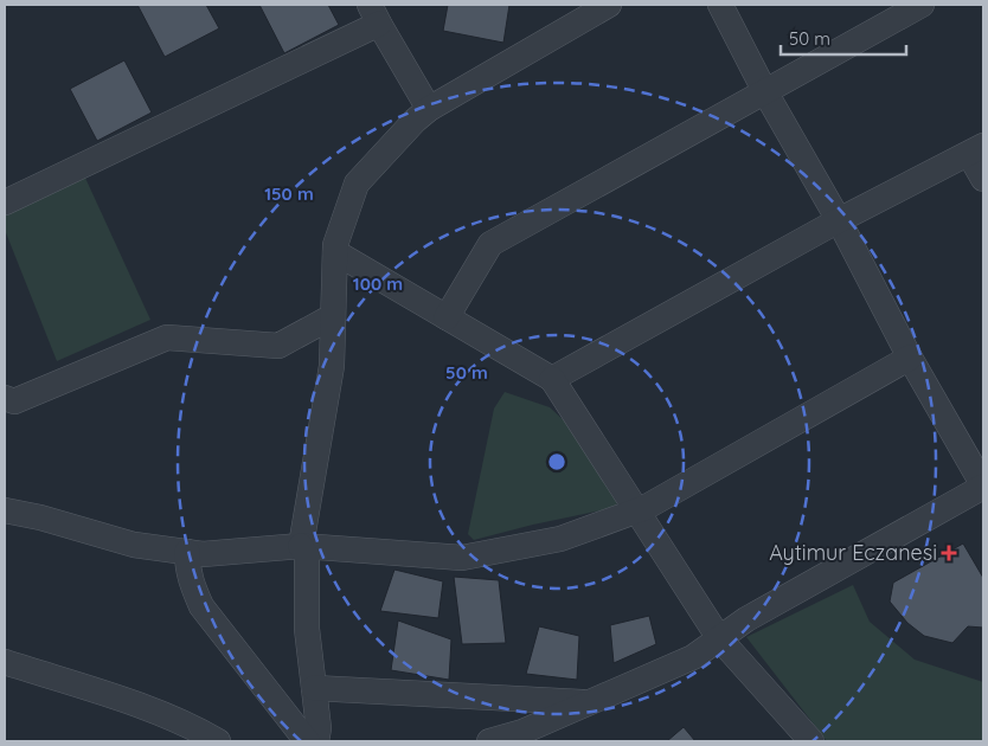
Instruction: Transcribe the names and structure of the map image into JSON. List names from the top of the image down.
{
  "places": {
    "health": ["Aytimur Eczanesi"]
  },
  "scale_bar": "50 m",
  "rings": ["150 m", "100 m", "50 m"]
}
